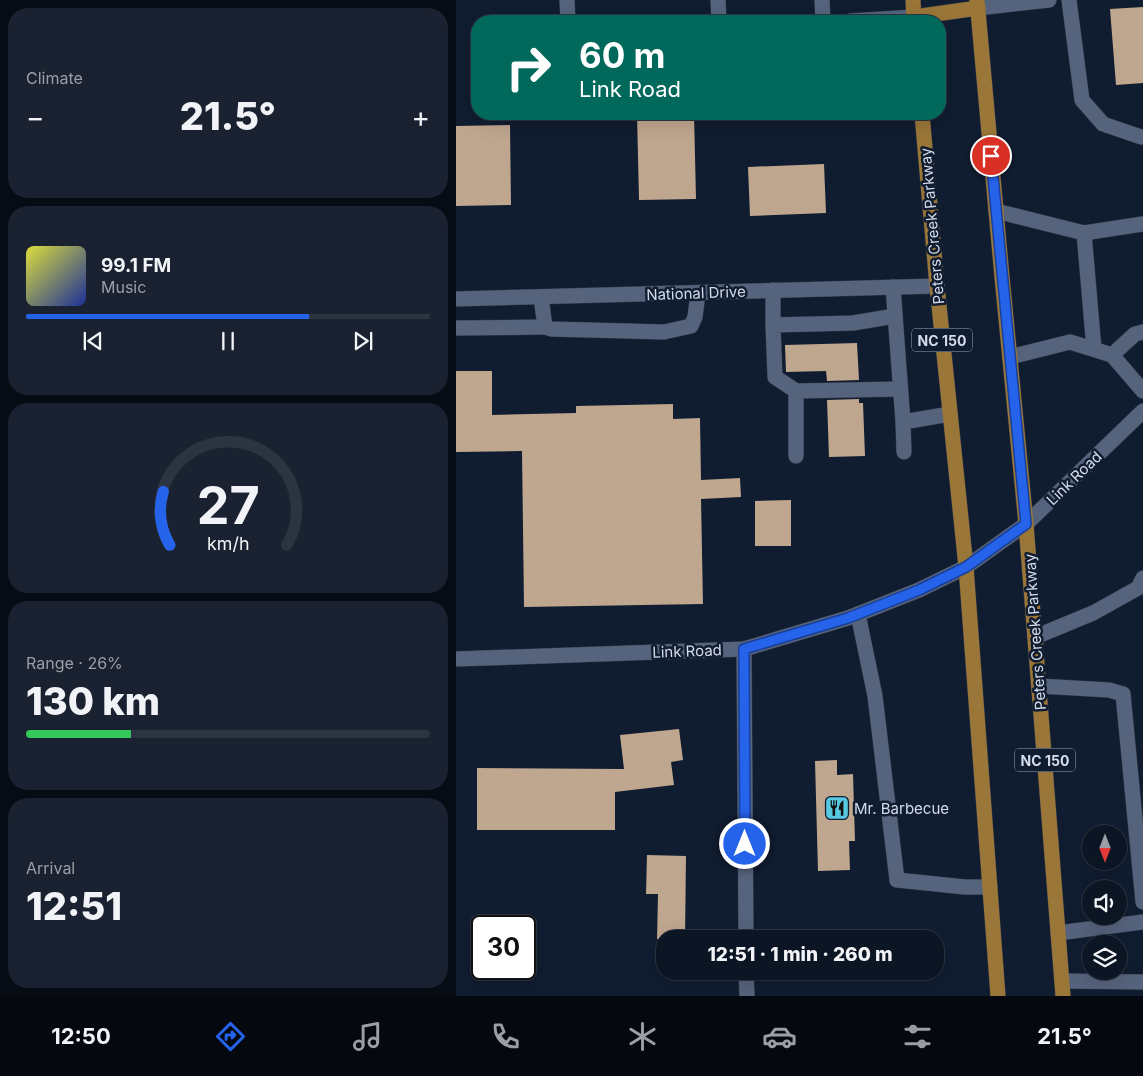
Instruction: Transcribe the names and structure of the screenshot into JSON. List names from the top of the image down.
{
  "streets": {
    "main road": ["Peters Creek Parkway", "NC 150"],
    "street": ["National Drive", "Link Road"]
  },
  "crossings": [
    ["Peters Creek Parkway", "National Drive"],
    ["Peters Creek Parkway", "Link Road"]
  ],
  "places": {
    "restaurant": ["Mr. Barbecue"]
  },
  "north": "bottom",
  "page": {
    "tile": [
      "Climate",
      ["Range · 26%", "130 km"],
      ["Arrival", "12:51"]
    ],
    "turn": ["60 m", "Link Road"],
    "heat": ["−", "21.5°", "+"],
    "song": ["99.1 FM", "Music"],
    "limit": "30",
    "trip": "12:51 · 1 min · 260 m",
    "tabs": ["12:50", "21.5°"],
    "gauge": ["27", "km/h"]
  }
}
